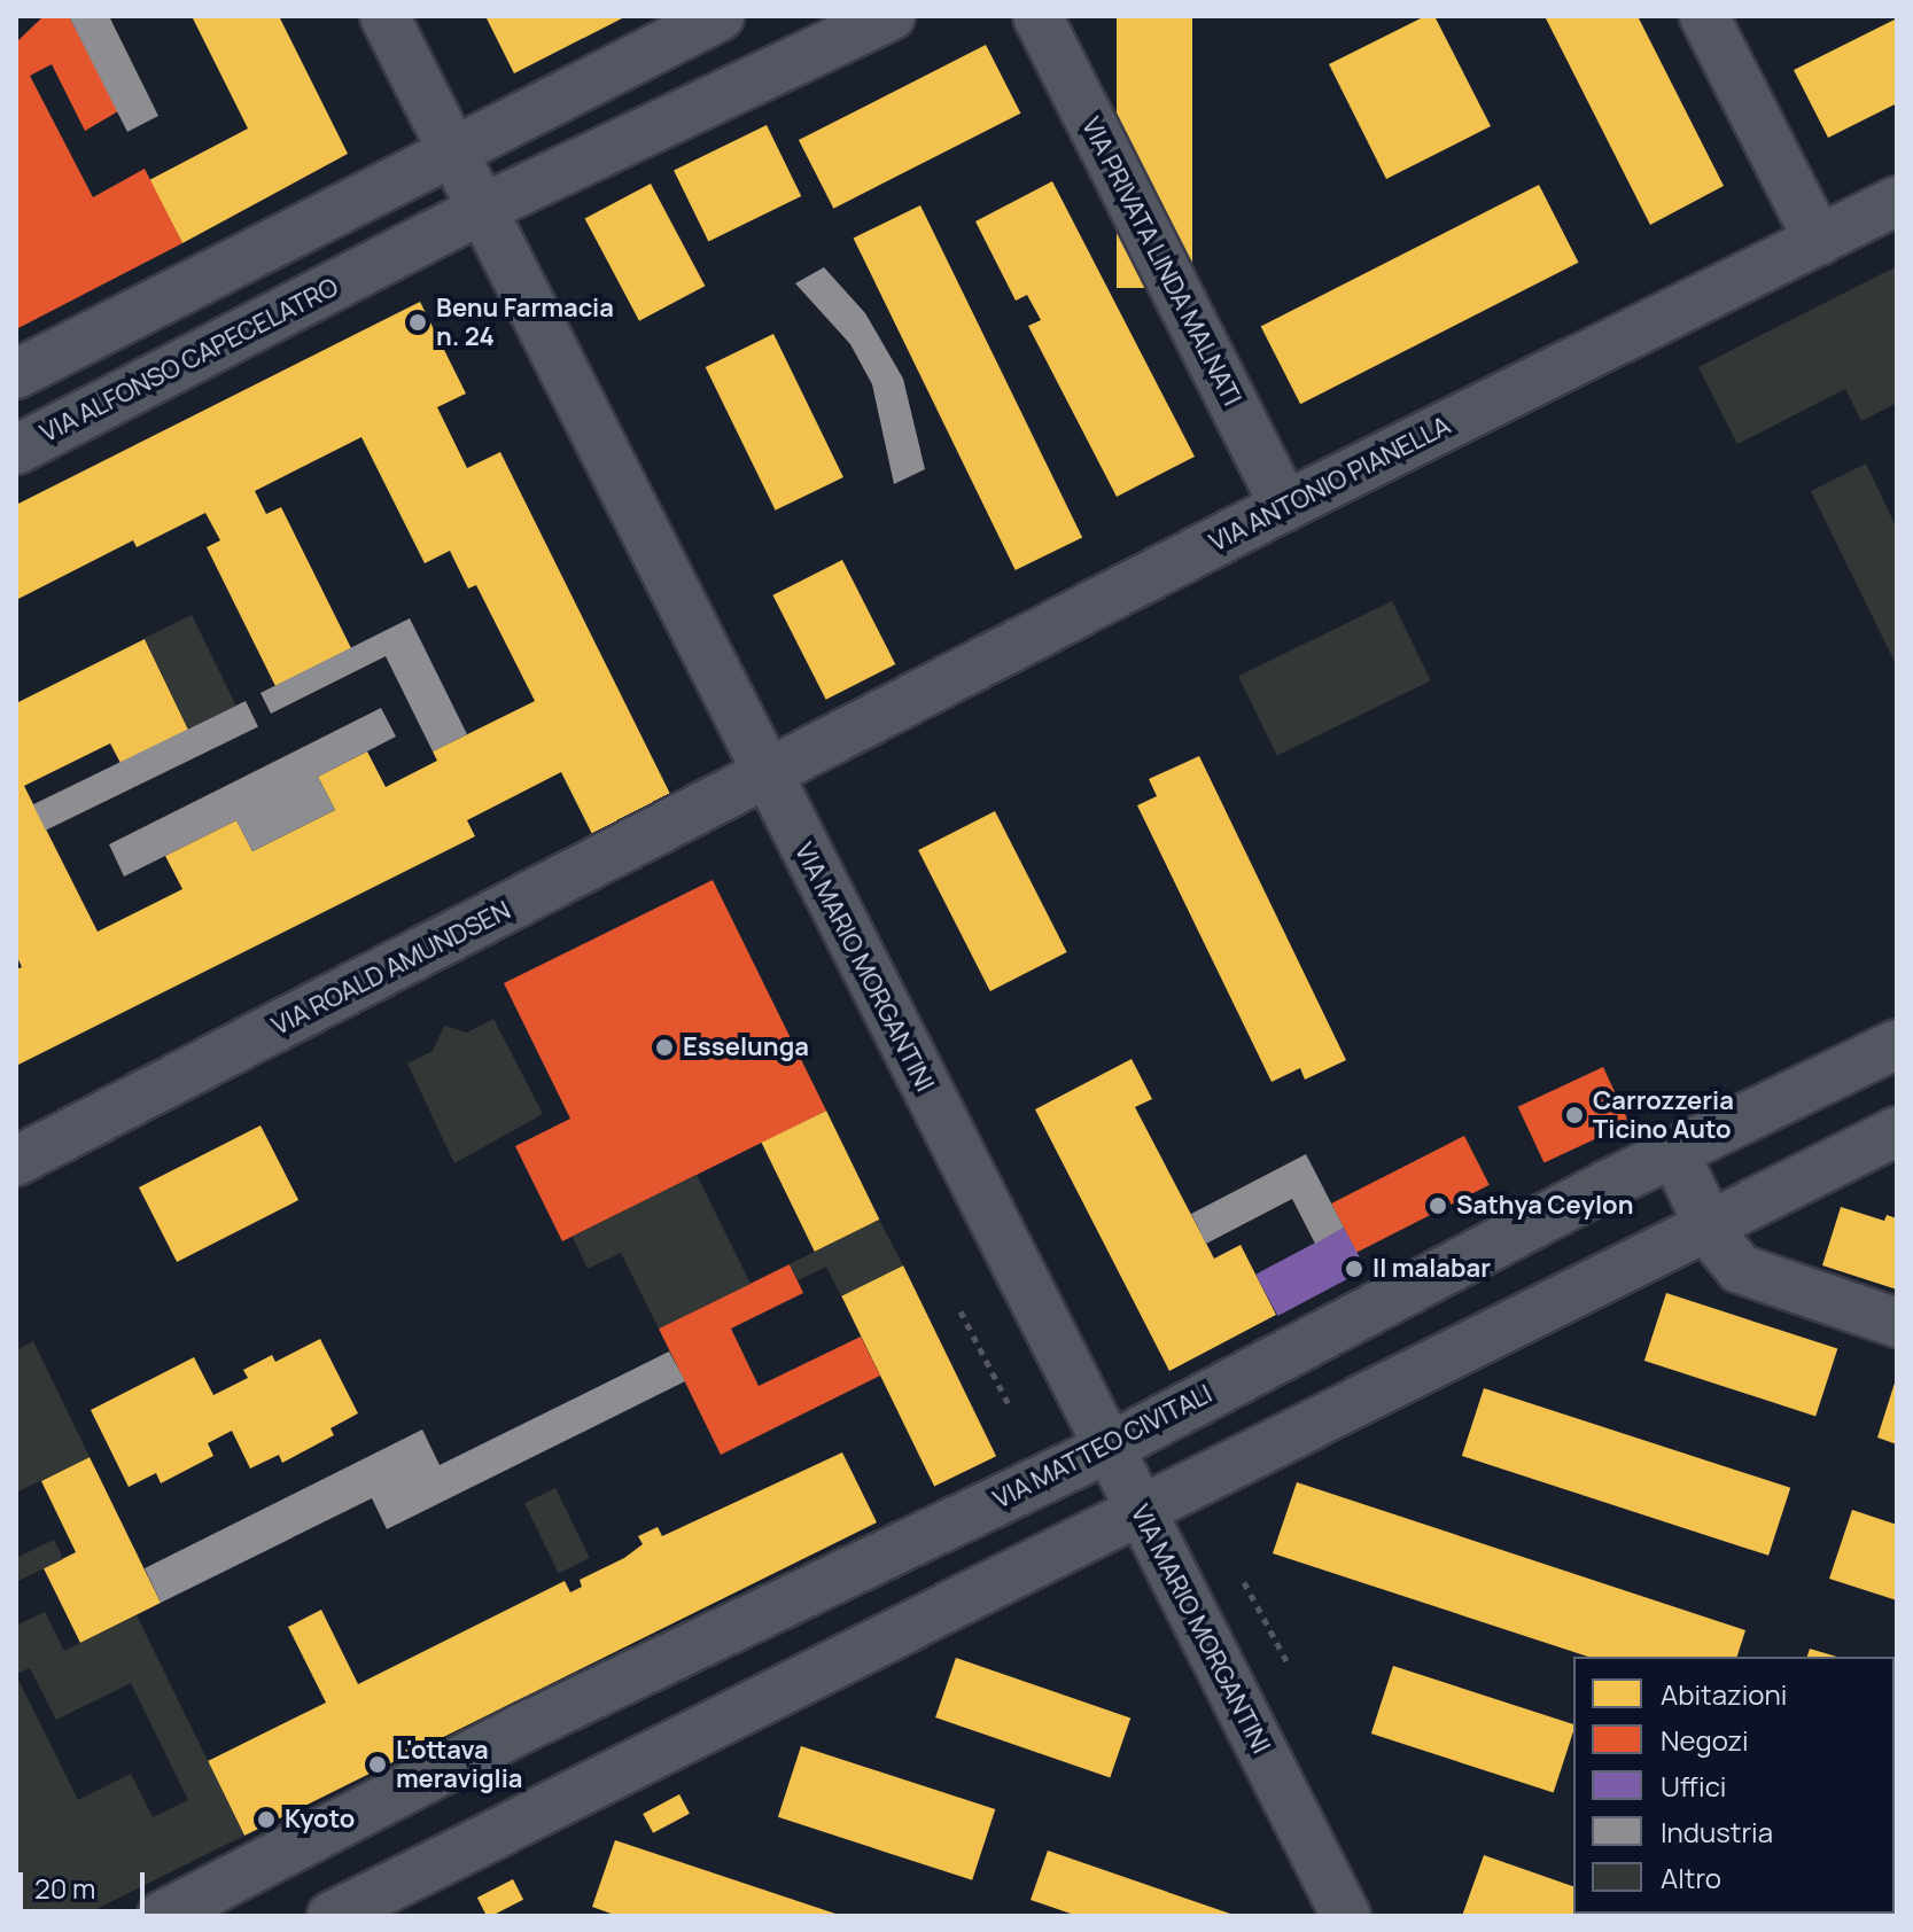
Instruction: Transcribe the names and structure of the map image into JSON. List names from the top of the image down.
{
  "streets": {
    "street": [
      "VIA PRIVATA LINDA MALNATI",
      "VIA ALFONSO CAPECELATRO",
      "VIA ANTONIO PIANELLA",
      "VIA MARIO MORGANTINI",
      "VIA ROALD AMUNDSEN",
      "VIA MATTEO CIVITALI"
    ]
  },
  "crossings": [
    ["VIA PRIVATA LINDA MALNATI", "VIA ANTONIO PIANELLA"],
    ["VIA ALFONSO CAPECELATRO", "VIA MARIO MORGANTINI"],
    ["VIA ANTONIO PIANELLA", "VIA MARIO MORGANTINI"],
    ["VIA ANTONIO PIANELLA", "VIA ROALD AMUNDSEN"],
    ["VIA MARIO MORGANTINI", "VIA ROALD AMUNDSEN"],
    ["VIA MARIO MORGANTINI", "VIA MATTEO CIVITALI"]
  ],
  "places": [
    "Benu Farmacia n. 24",
    "Esselunga",
    "Carrozzeria Ticino Auto",
    "Sathya Ceylon",
    "Il malabar",
    "L'ottava meraviglia",
    "Kyoto"
  ],
  "legend": [
    "Abitazioni",
    "Negozi",
    "Uffici",
    "Industria",
    "Altro"
  ],
  "scale_bar": "20 m"
}
